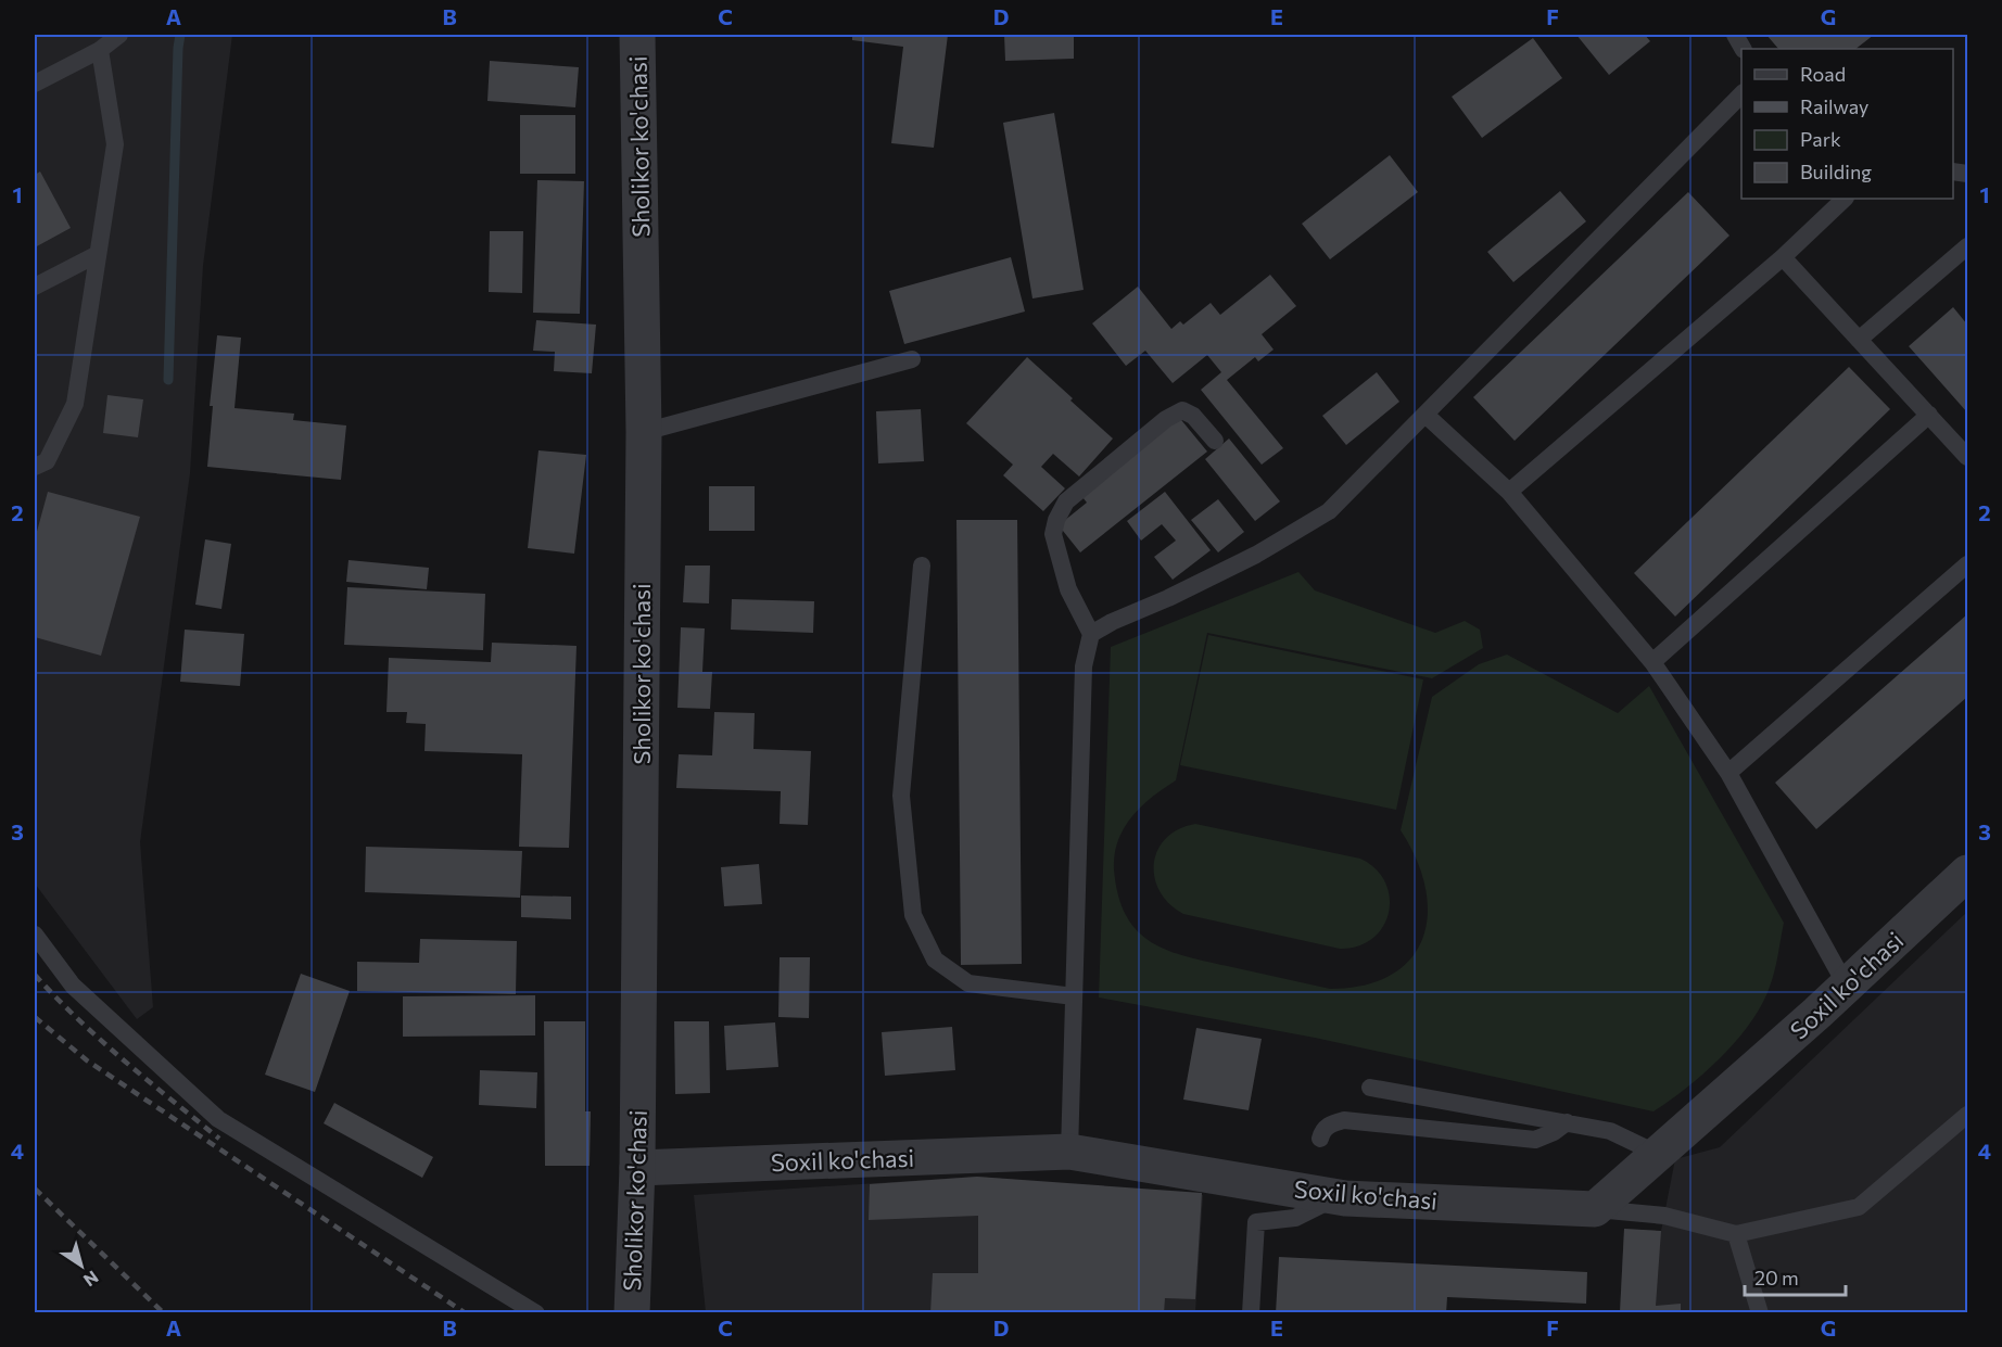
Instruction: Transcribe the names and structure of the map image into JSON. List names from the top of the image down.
{
  "streets": {
    "street": ["Sholikor ko'chasi", "Soxil ko'chasi"]
  },
  "crossings": [
    ["Sholikor ko'chasi", "Soxil ko'chasi"]
  ],
  "legend": [
    "Road",
    "Railway",
    "Park",
    "Building"
  ],
  "scale_bar": "20 m",
  "north": "bottom right",
  "grid": {
    "columns": [
      "A",
      "B",
      "C",
      "D",
      "E",
      "F",
      "G"
    ],
    "rows": [
      "1",
      "2",
      "3",
      "4"
    ]
  }
}
